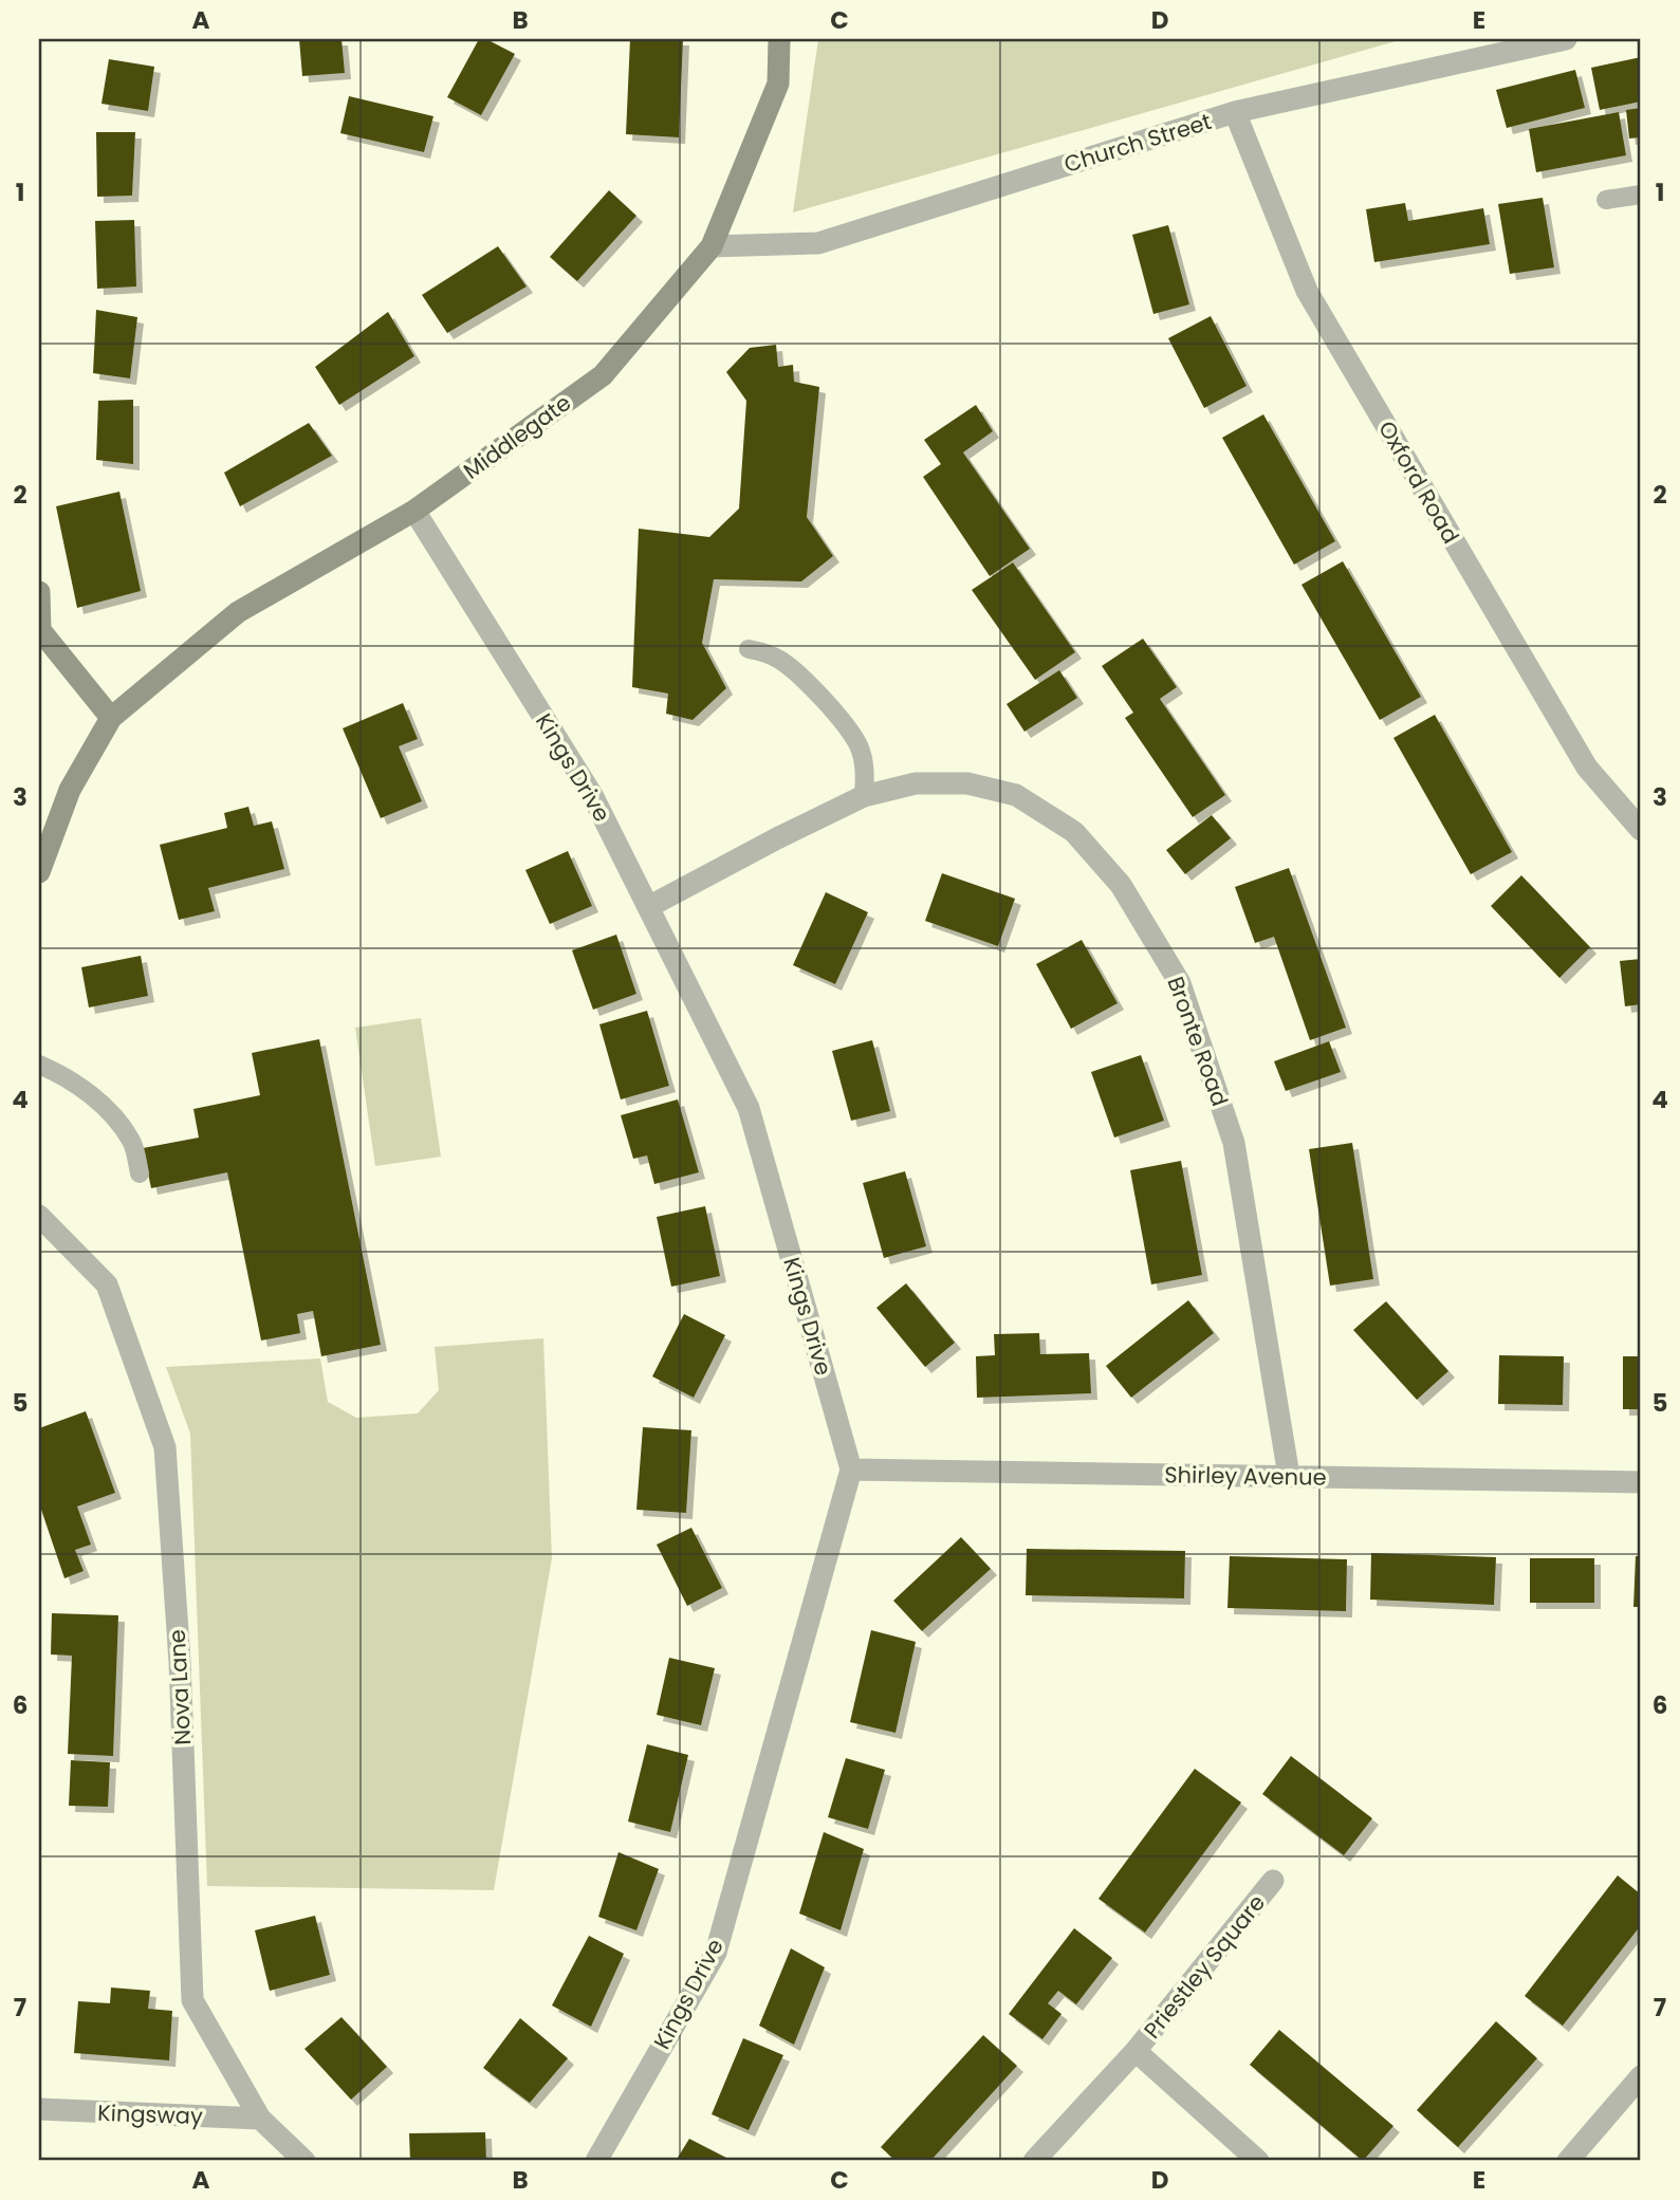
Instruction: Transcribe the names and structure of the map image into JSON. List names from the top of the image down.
{
  "streets": {
    "street": [
      "Church Street",
      "Middlegate",
      "Oxford Road",
      "Kings Drive",
      "Bronte Road",
      "Shirley Avenue",
      "Nova Lane",
      "Priestley Square",
      "Kingsway"
    ]
  },
  "crossings": [
    ["Church Street", "Middlegate"],
    ["Church Street", "Oxford Road"],
    ["Middlegate", "Kings Drive"],
    ["Kings Drive", "Bronte Road"],
    ["Kings Drive", "Shirley Avenue"],
    ["Bronte Road", "Shirley Avenue"],
    ["Nova Lane", "Kingsway"]
  ],
  "grid": {
    "columns": [
      "A",
      "B",
      "C",
      "D",
      "E"
    ],
    "rows": [
      "1",
      "2",
      "3",
      "4",
      "5",
      "6",
      "7"
    ]
  }
}
